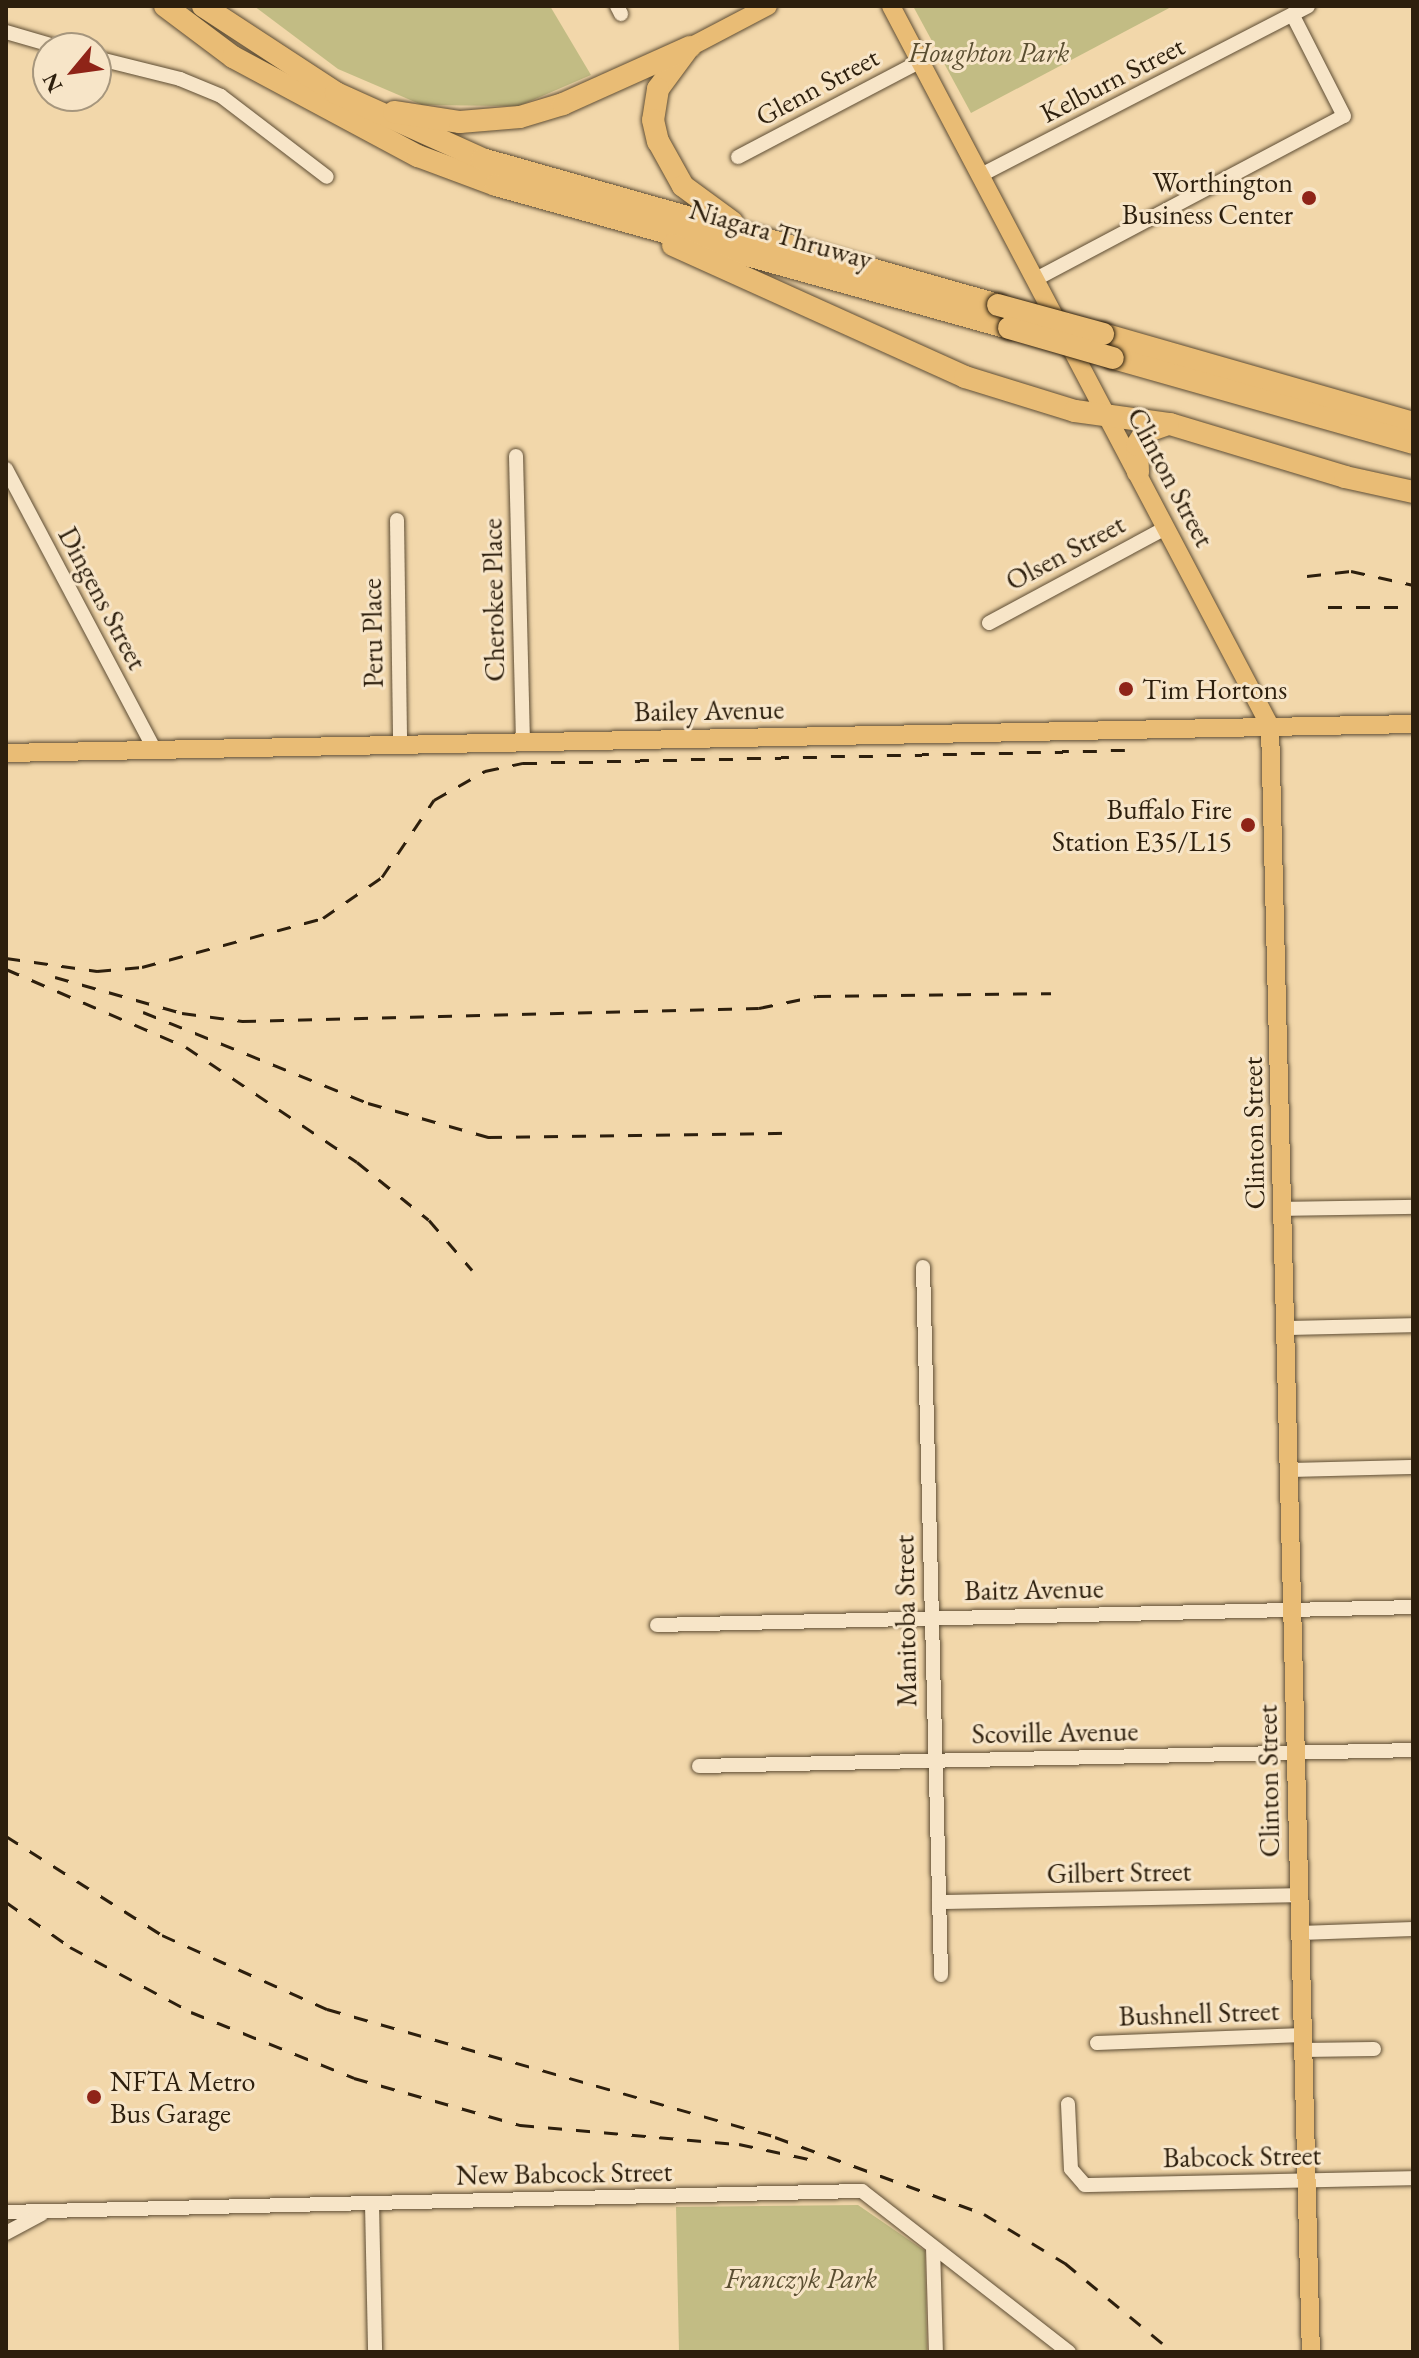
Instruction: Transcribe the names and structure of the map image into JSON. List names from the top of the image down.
{
  "streets": {
    "highway": ["Niagara Thruway"],
    "main road": ["Clinton Street", "Bailey Avenue"],
    "street": [
      "Kelburn Street",
      "Glenn Street",
      "Olsen Street",
      "Dingens Street",
      "Cherokee Place",
      "Peru Place",
      "Baitz Avenue",
      "Manitoba Street",
      "Scoville Avenue",
      "Gilbert Street",
      "Bushnell Street",
      "Babcock Street",
      "New Babcock Street"
    ]
  },
  "crossings": [
    ["Kelburn Street", "Clinton Street"],
    ["Glenn Street", "Clinton Street"],
    ["Clinton Street", "Olsen Street"],
    ["Clinton Street", "Bailey Avenue"],
    ["Clinton Street", "Baitz Avenue"],
    ["Clinton Street", "Scoville Avenue"],
    ["Clinton Street", "Gilbert Street"],
    ["Clinton Street", "Bushnell Street"],
    ["Clinton Street", "Babcock Street"],
    ["Dingens Street", "Bailey Avenue"],
    ["Cherokee Place", "Bailey Avenue"],
    ["Peru Place", "Bailey Avenue"],
    ["Baitz Avenue", "Manitoba Street"],
    ["Manitoba Street", "Scoville Avenue"],
    ["Manitoba Street", "Gilbert Street"]
  ],
  "parks": ["Houghton Park", "Franczyk Park"],
  "places": [
    "Worthington Business Center",
    "Tim Hortons",
    "Buffalo Fire Station E35/L15",
    "NFTA Metro Bus Garage"
  ],
  "north": "bottom left"
}
